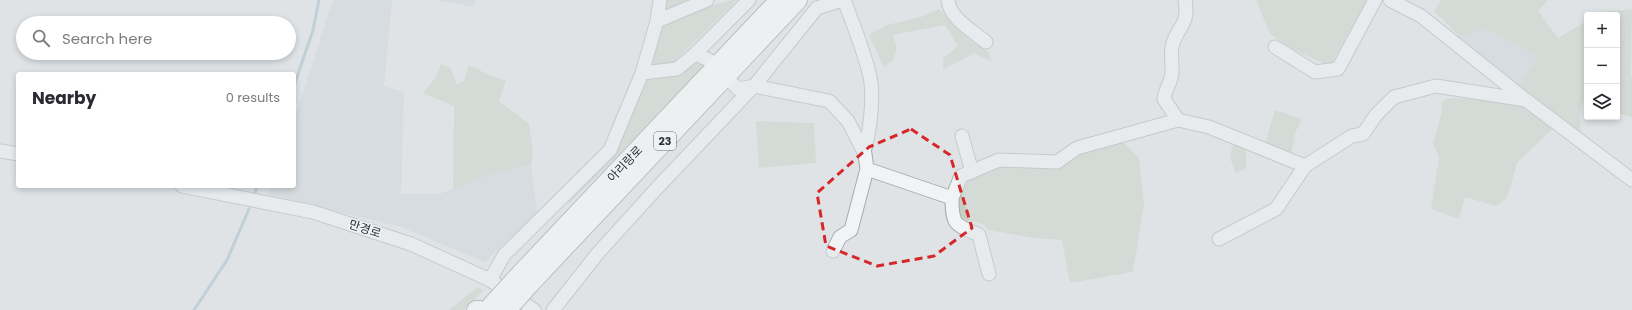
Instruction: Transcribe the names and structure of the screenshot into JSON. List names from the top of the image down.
{
  "streets": {
    "highway": ["23", "아리랑로"],
    "street": ["만경로"]
  },
  "page": {
    "map_buttons": ["+", "−"],
    "search": "Search here",
    "heading": ["Nearby", "0 results"]
  }
}
